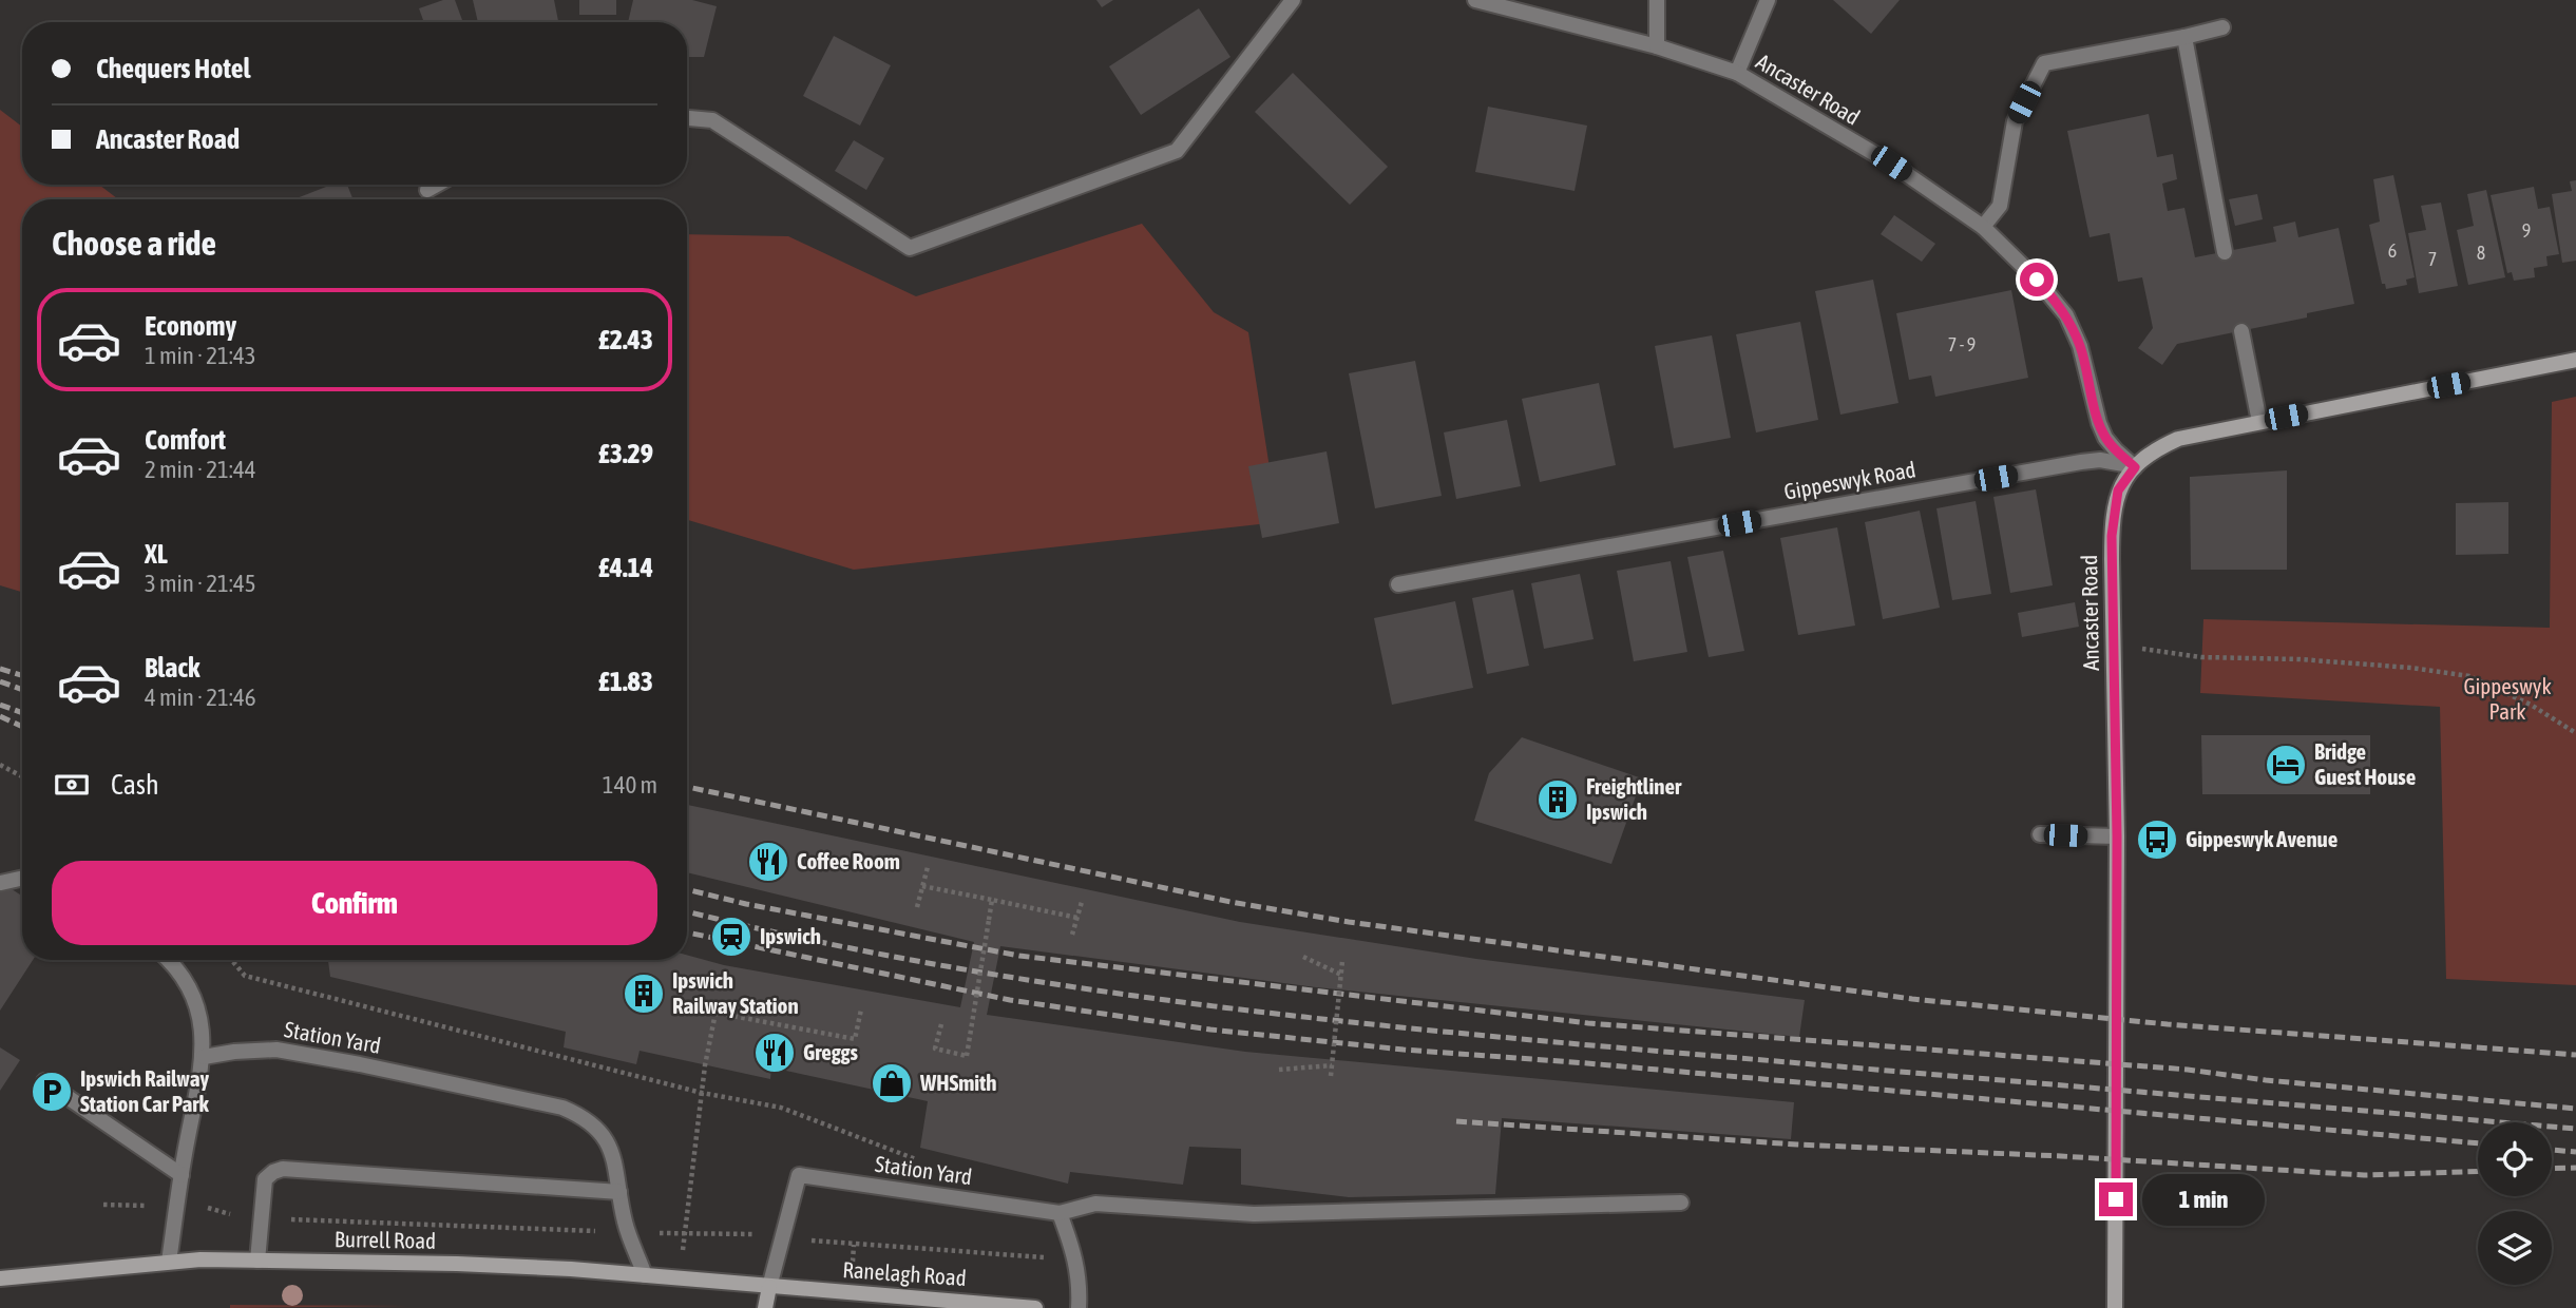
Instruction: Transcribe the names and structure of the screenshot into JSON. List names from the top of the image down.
{
  "streets": {
    "street": [
      "Ancaster Road",
      "Gippeswyk Road",
      "Station Yard",
      "Burrell Road",
      "Ranelagh Road"
    ]
  },
  "crossings": [
    ["Ancaster Road", "Gippeswyk Road"],
    ["Station Yard", "Burrell Road"],
    ["Station Yard", "Ranelagh Road"],
    ["Burrell Road", "Ranelagh Road"]
  ],
  "parks": ["Gippeswyk Park"],
  "places": {
    "hotel": ["Bridge Guest House"],
    "building": ["Freightliner Ipswich", "Ipswich Railway Station"],
    "bus stop": ["Gippeswyk Avenue"],
    "restaurant": ["Coffee Room", "Greggs"],
    "station": ["Ipswich"],
    "shop": ["WHSmith"],
    "parking": ["Ipswich Railway Station Car Park"]
  },
  "house_numbers": [
    "9",
    "6",
    "8",
    "7",
    "7 - 9"
  ],
  "page": {
    "banner": ["Chequers Hotel", "Ancaster Road"],
    "heading": "Choose a ride",
    "list": [
      {
        "name": "Economy",
        "note": "1 min · 21:43",
        "value": "£2.43"
      },
      {
        "name": "Comfort",
        "note": "2 min · 21:44",
        "value": "£3.29"
      },
      {
        "name": "XL",
        "note": "3 min · 21:45",
        "value": "£4.14"
      },
      {
        "name": "Black",
        "note": "4 min · 21:46",
        "value": "£1.83"
      }
    ],
    "pay": ["Cash", "140 m"],
    "buttons": "Confirm",
    "bubble": "1 min"
  }
}
